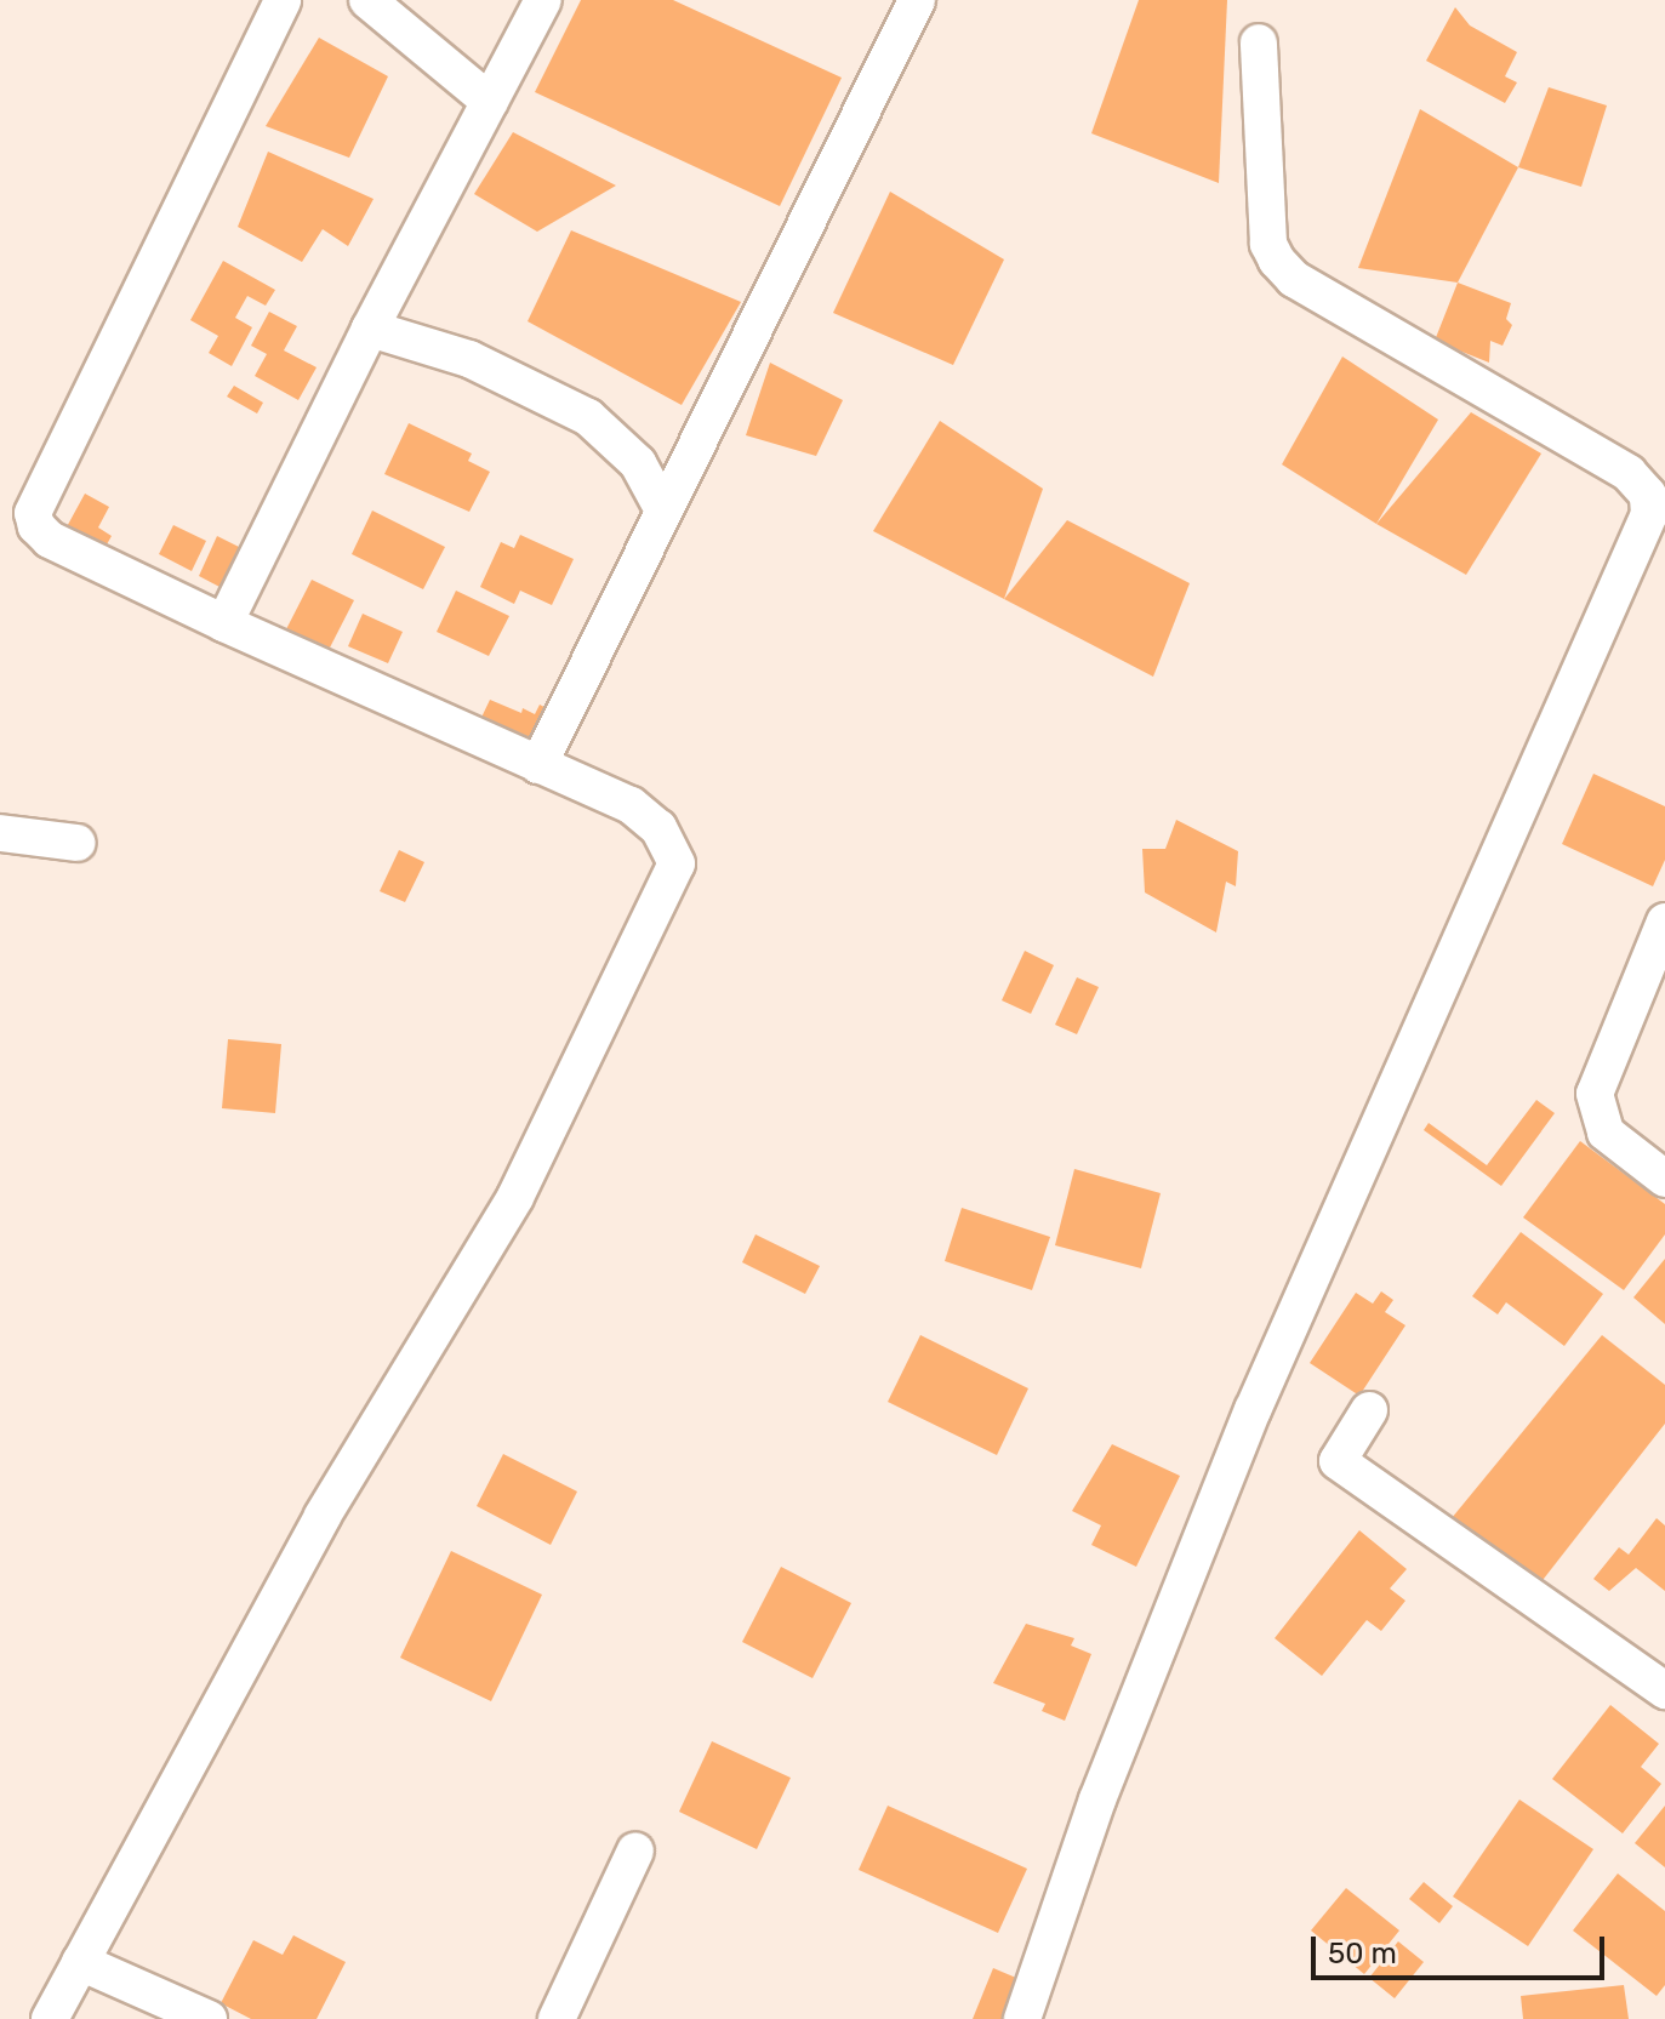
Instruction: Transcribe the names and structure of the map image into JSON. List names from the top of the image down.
{
  "scale_bar": "50 m"
}
